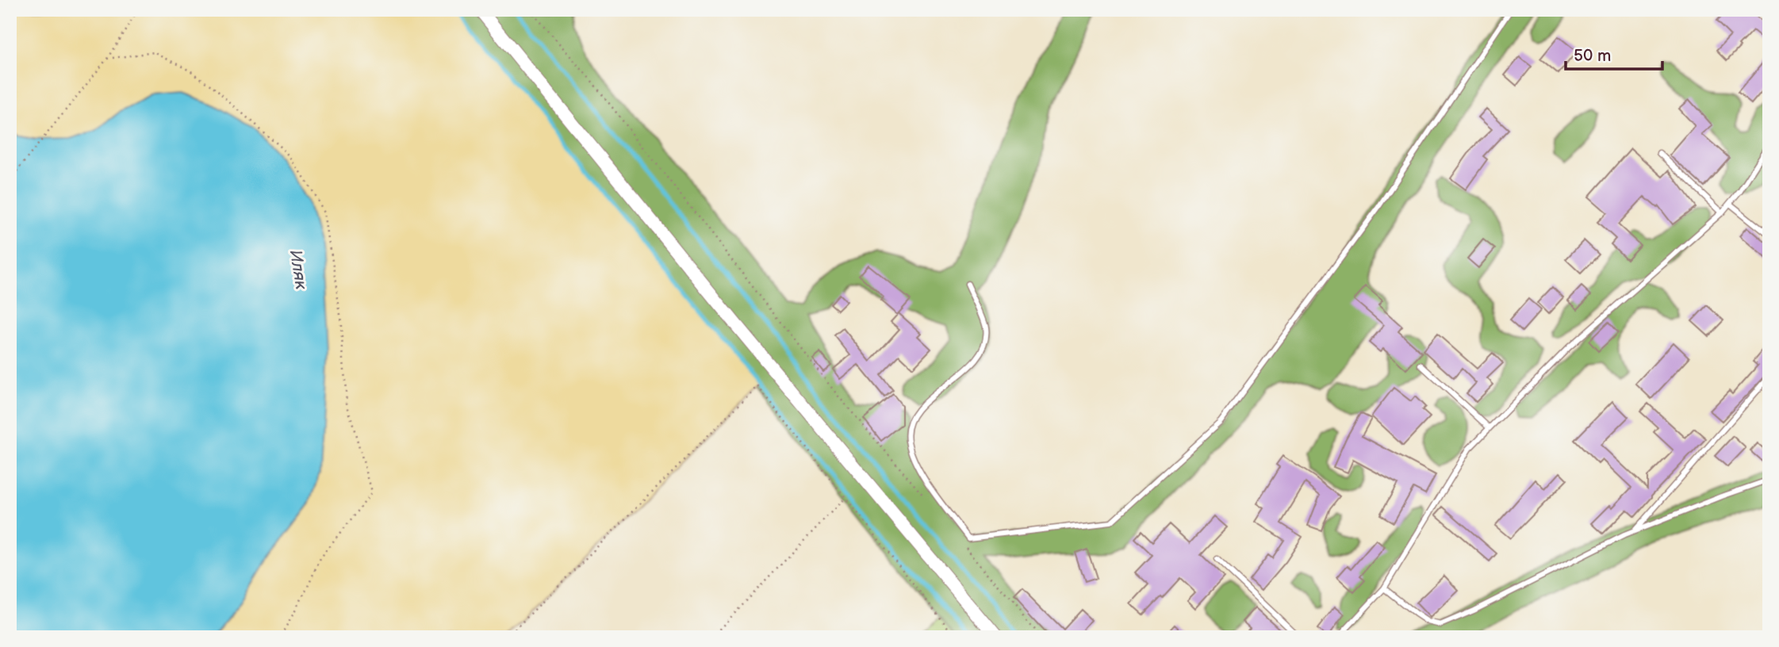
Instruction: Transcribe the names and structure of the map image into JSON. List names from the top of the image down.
{
  "water": ["Иляк"],
  "scale_bar": "50 m"
}
